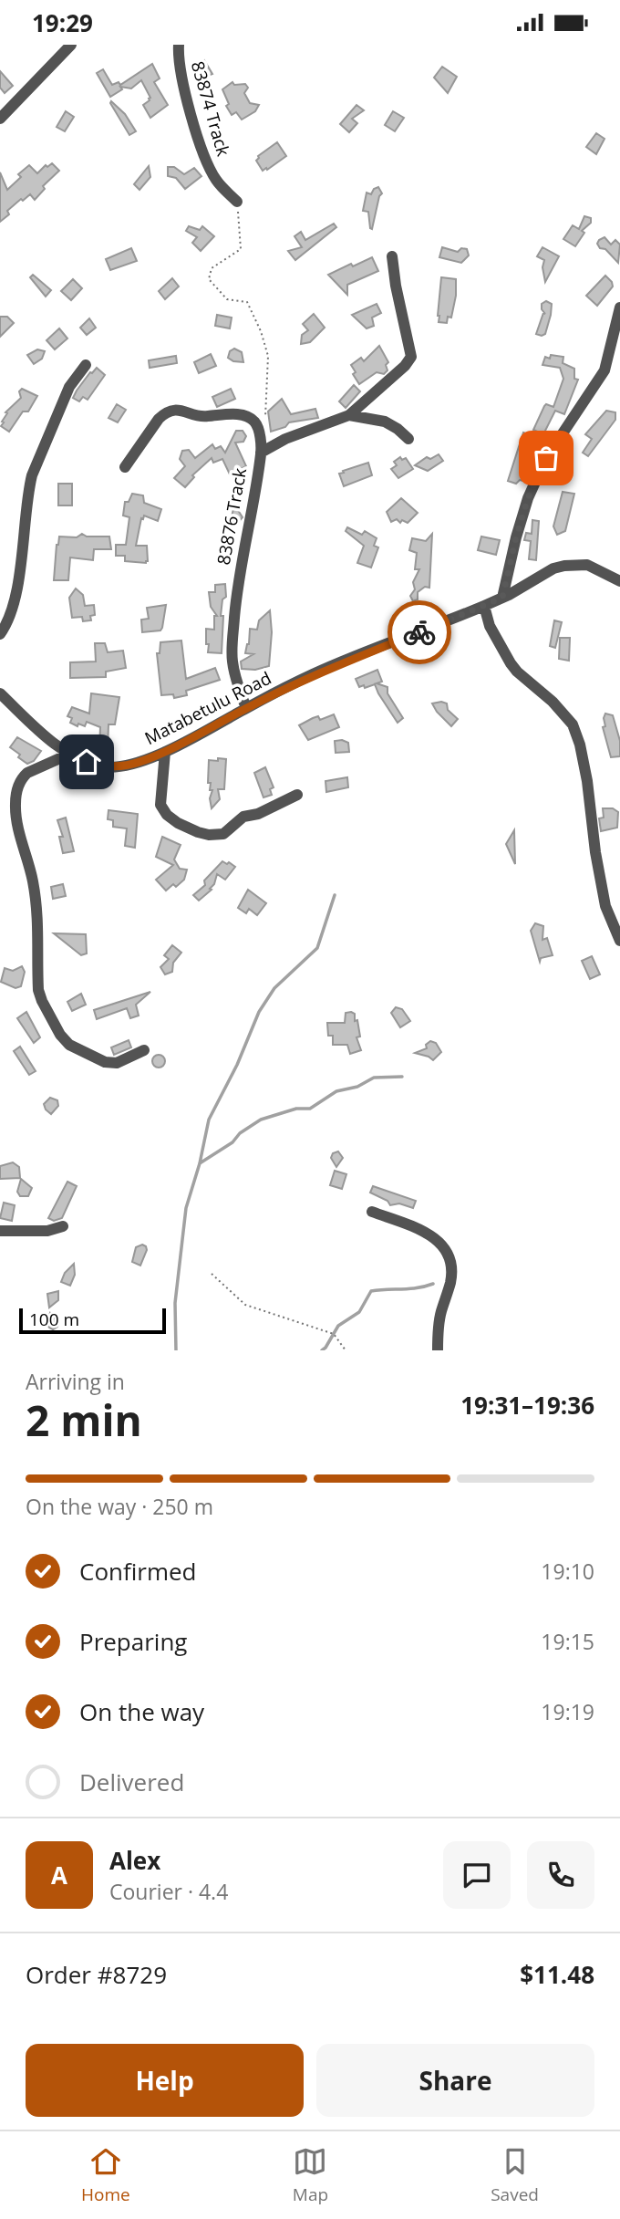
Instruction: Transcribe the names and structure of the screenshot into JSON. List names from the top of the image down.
{
  "streets": {
    "street": ["83874 Track", "83876 Track", "Matabetulu Road"]
  },
  "crossings": [
    ["83876 Track", "Matabetulu Road"]
  ],
  "scale_bar": "100 m",
  "page": {
    "status": "19:29",
    "scale": "100 m",
    "heading": ["2 min", "Arriving in", "19:31–19:36"],
    "panel": [
      "Alex",
      "Courier · 4.4",
      "Order #8729",
      "$11.48"
    ],
    "bar": "On the way · 250 m",
    "list": [
      ["Confirmed", "19:10"],
      ["Preparing", "19:15"],
      ["On the way", "19:19"],
      "Delivered"
    ],
    "round": "A",
    "buttons": ["Help", "Share"],
    "tabs": ["Home", "Map", "Saved"]
  }
}
